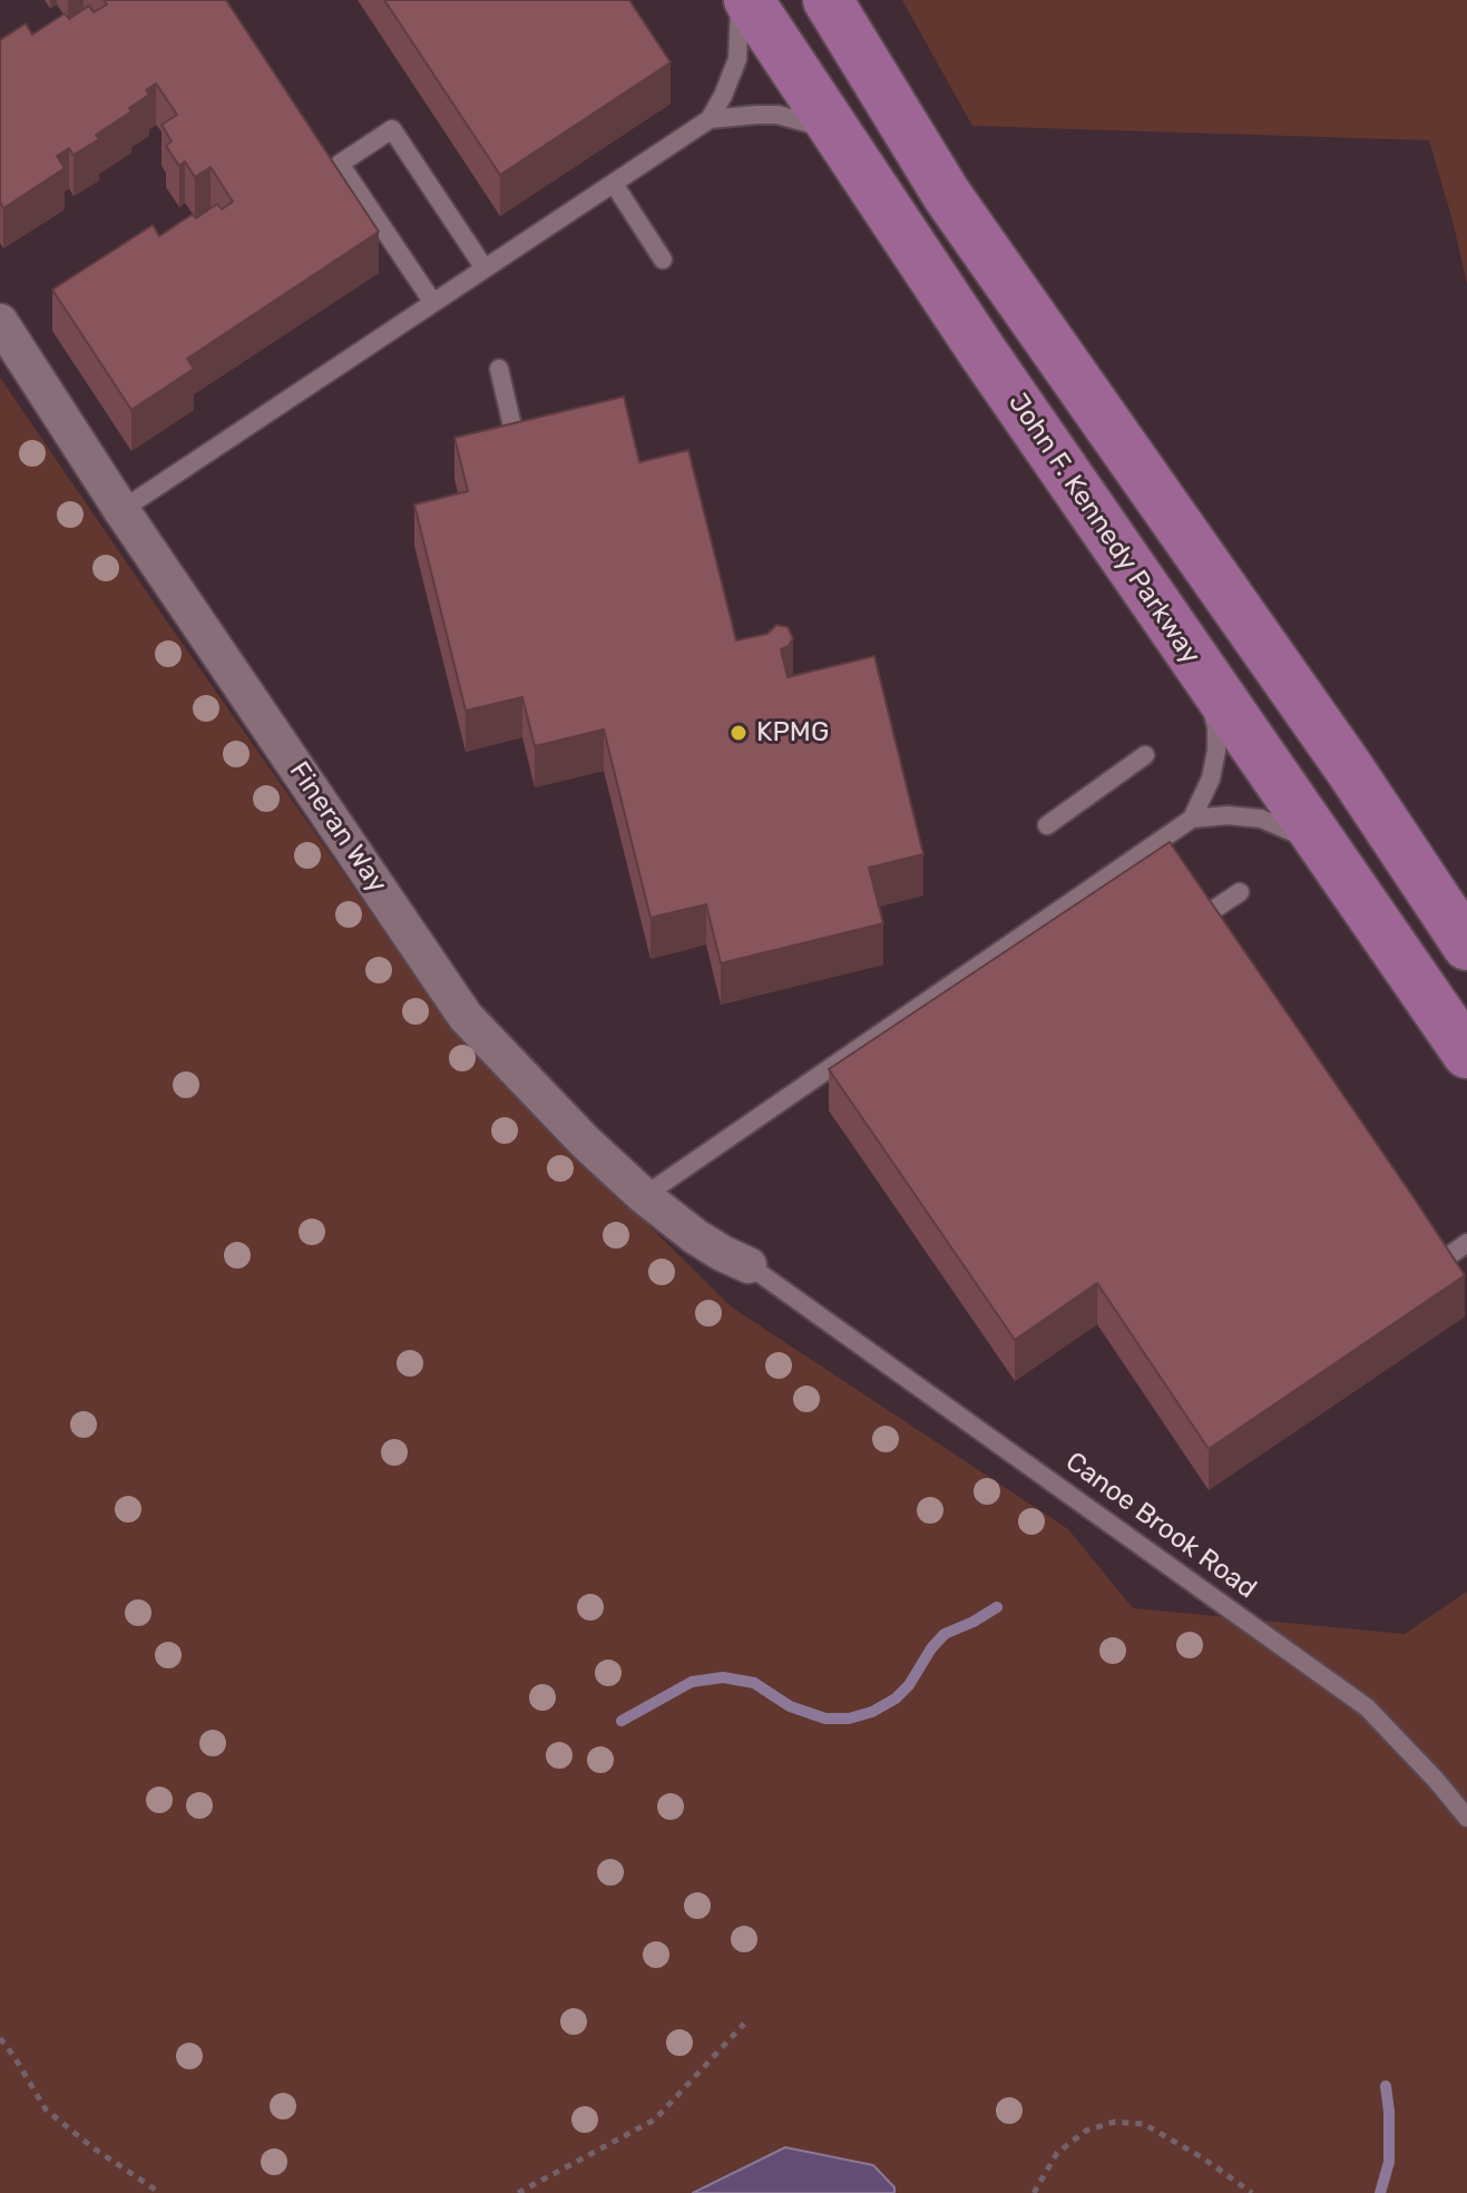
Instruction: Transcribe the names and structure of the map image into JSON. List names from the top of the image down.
{
  "streets": {
    "main road": ["John F. Kennedy Parkway"],
    "street": ["Fineran Way"],
    "lane": ["Canoe Brook Road"]
  },
  "crossings": [
    ["Fineran Way", "Canoe Brook Road"]
  ],
  "places": ["KPMG"]
}
